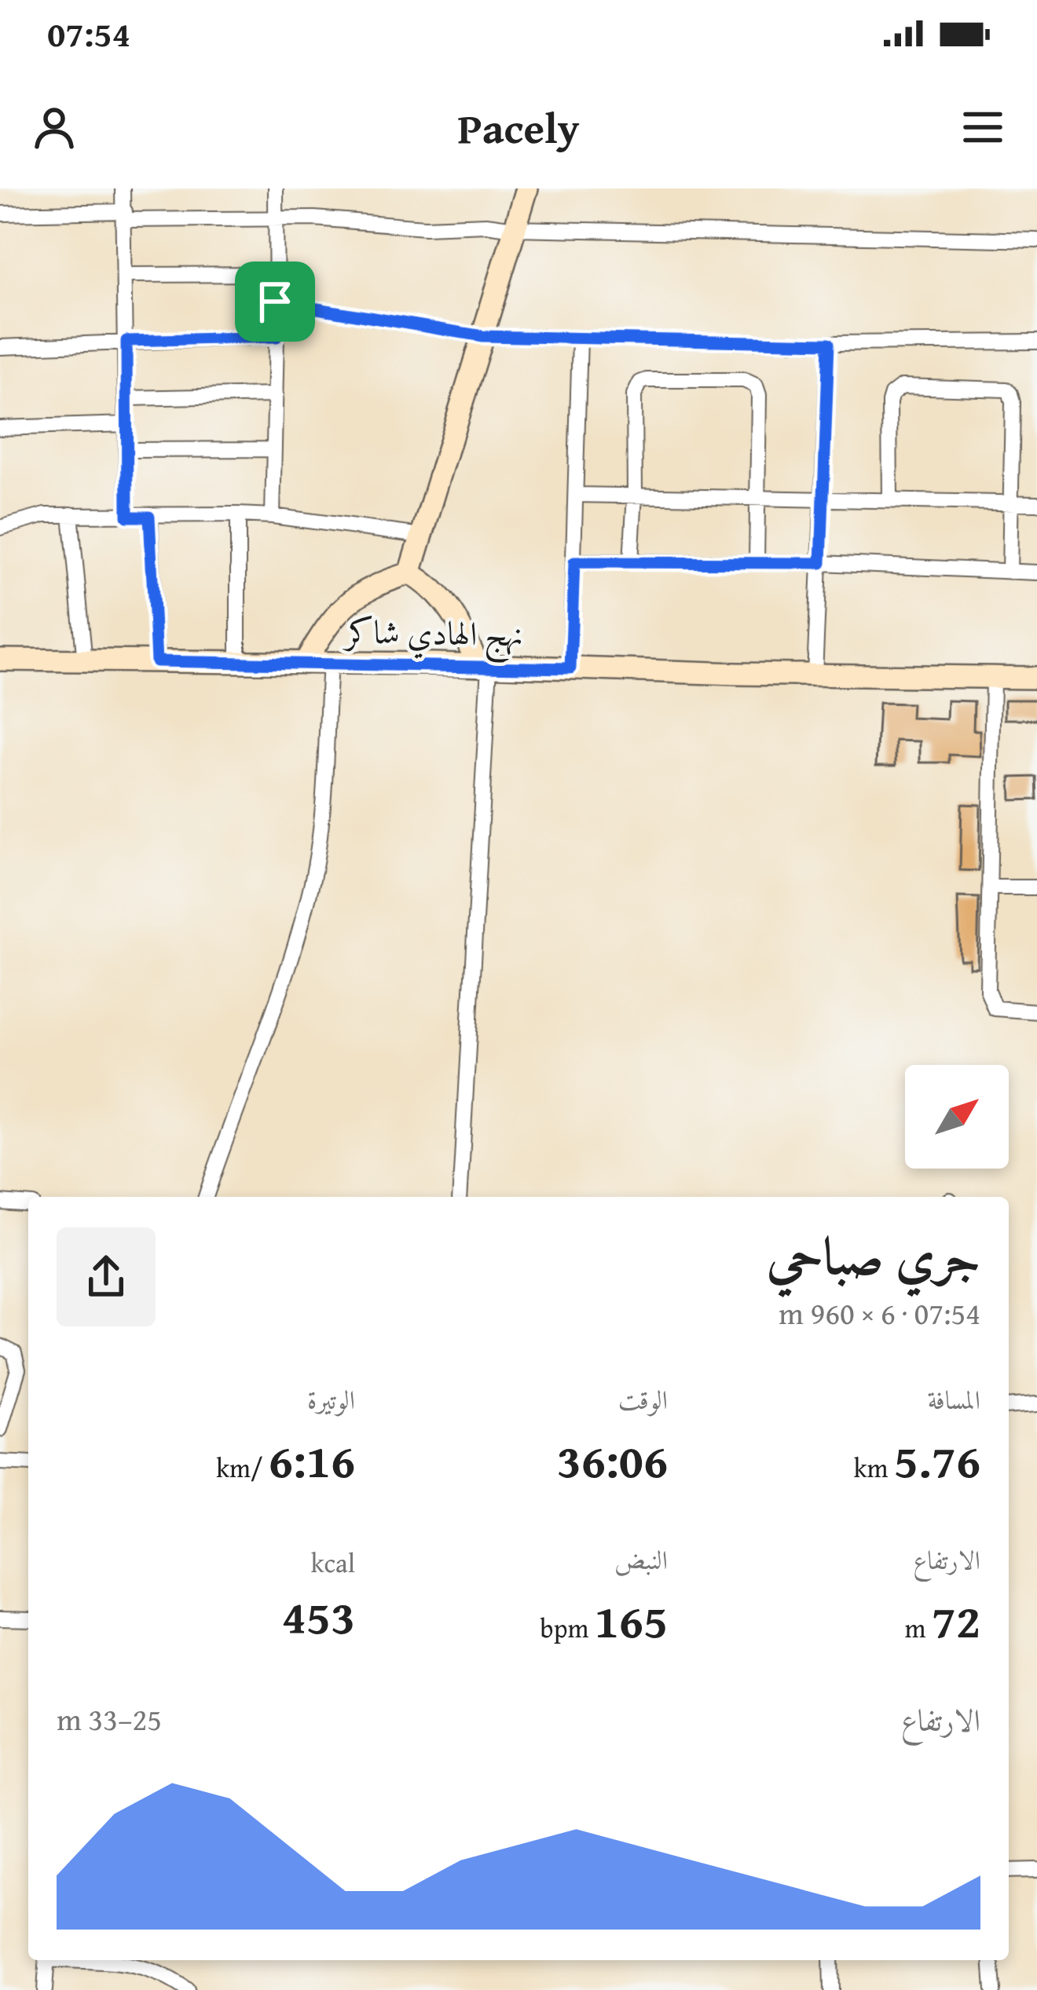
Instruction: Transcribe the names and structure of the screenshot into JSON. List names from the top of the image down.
{
  "streets": {
    "street": ["نهج الهادي شاكر"]
  },
  "north": "top right",
  "page": {
    "status": "07:54",
    "header": "Pacely",
    "heading": ["جري صباحي", "07:54 · 6 × 960 m"],
    "stats": [
      ["المسافة", "5.76 km"],
      ["الوقت", "36:06"],
      ["الوتيرة", "6:16 /km"],
      ["الارتفاع", "72 m"],
      ["النبض", "165 bpm"],
      ["kcal", "453"]
    ],
    "chart": ["الارتفاع", "25–33 m"]
  }
}
